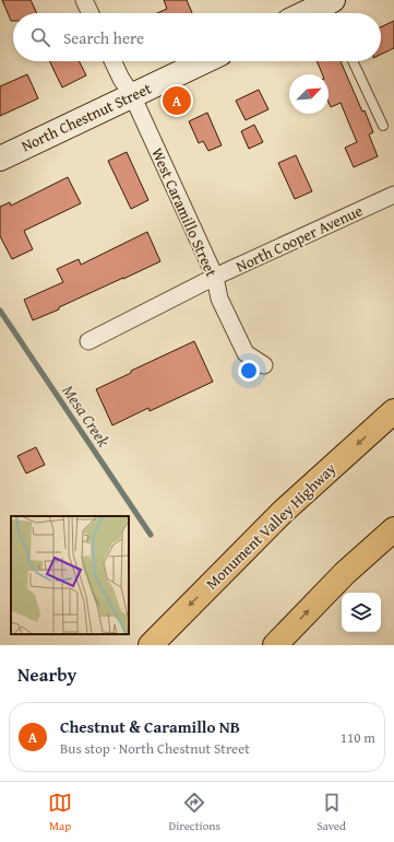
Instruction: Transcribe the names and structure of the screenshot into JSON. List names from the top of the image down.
{
  "streets": {
    "highway": ["Monument Valley Highway"],
    "main road": ["North Chestnut Street"],
    "street": ["West Caramillo Street", "North Cooper Avenue"]
  },
  "crossings": [
    ["North Chestnut Street", "West Caramillo Street"],
    ["West Caramillo Street", "North Cooper Avenue"]
  ],
  "water": ["Mesa Creek"],
  "north": "top right",
  "page": {
    "search": "Search here",
    "pins": "A",
    "heading": "Nearby",
    "list": [
      {
        "mark": "A",
        "name": "Chestnut & Caramillo NB",
        "note": "Bus stop · North Chestnut Street",
        "value": "110 m"
      }
    ],
    "nav": ["Map", "Directions", "Saved"]
  }
}
